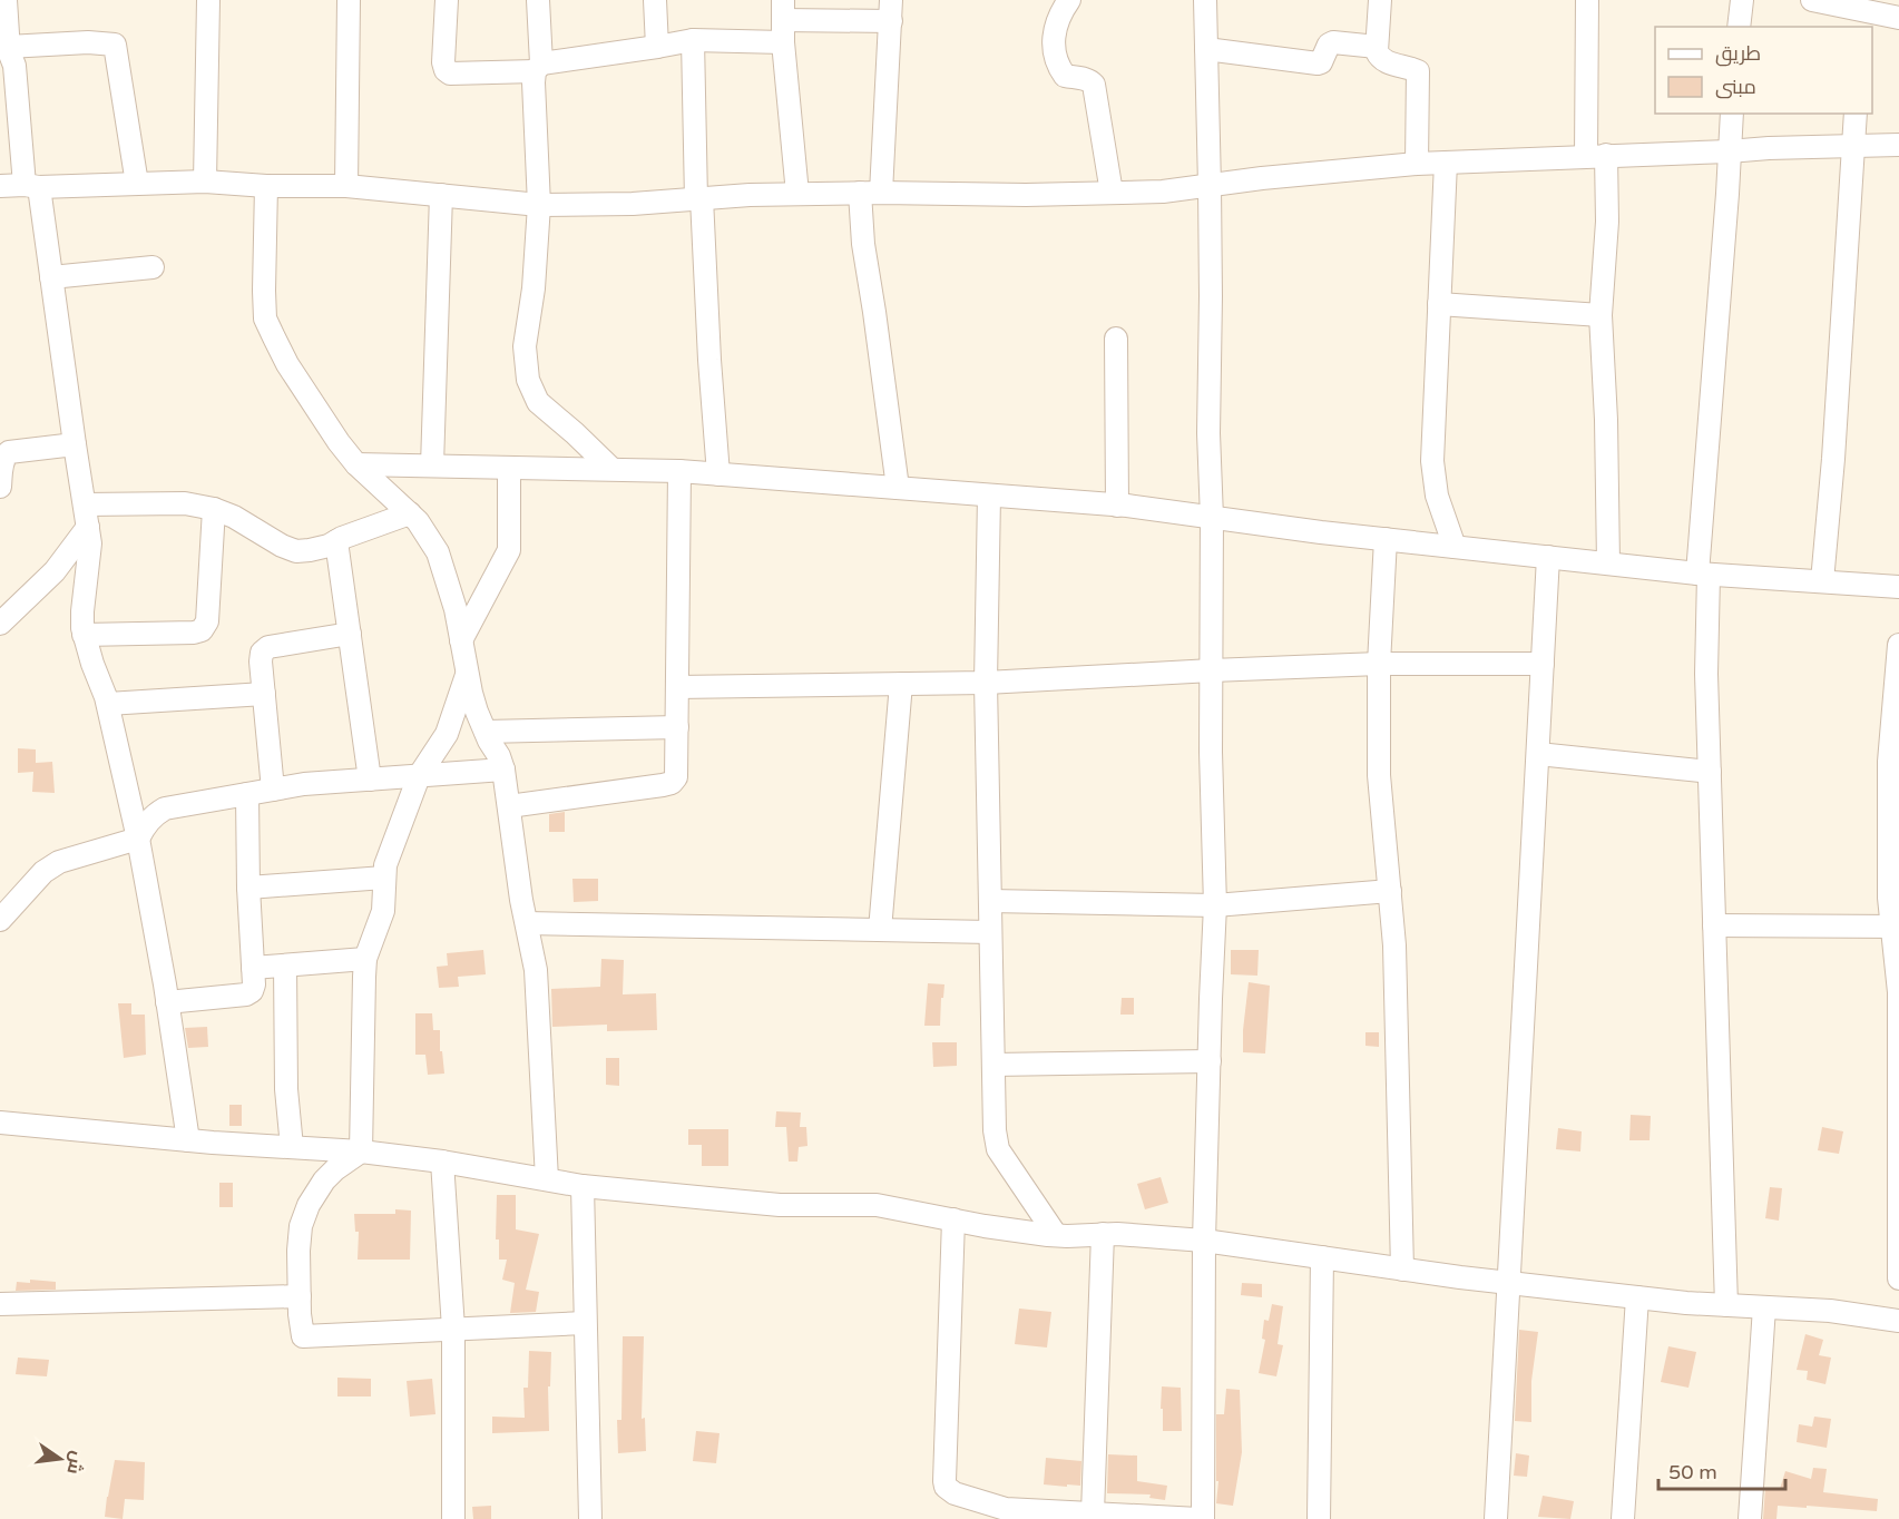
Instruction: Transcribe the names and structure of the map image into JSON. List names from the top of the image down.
{
  "legend": ["طريق", "مبنى"],
  "scale_bar": "50 m",
  "north": "right"
}
